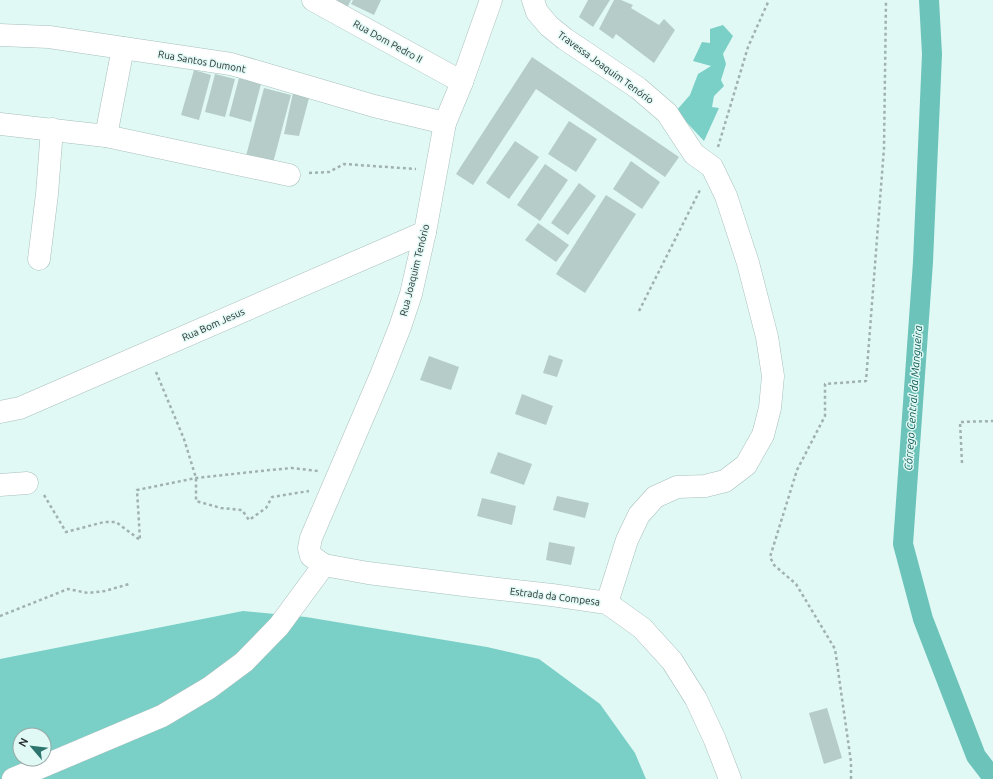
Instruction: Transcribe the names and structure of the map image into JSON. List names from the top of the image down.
{
  "streets": {
    "street": [
      "Rua Dom Pedro II",
      "Rua Santos Dumont",
      "Travessa Joaquim Tenório",
      "Rua Joaquim Tenório",
      "Rua Bom Jesus",
      "Estrada da Compesa"
    ]
  },
  "crossings": [
    ["Rua Dom Pedro II", "Rua Joaquim Tenório"],
    ["Rua Santos Dumont", "Rua Joaquim Tenório"],
    ["Travessa Joaquim Tenório", "Estrada da Compesa"],
    ["Rua Joaquim Tenório", "Rua Bom Jesus"],
    ["Rua Joaquim Tenório", "Estrada da Compesa"]
  ],
  "water": ["Córrego Central da Mangueira"],
  "north": "top left"
}
